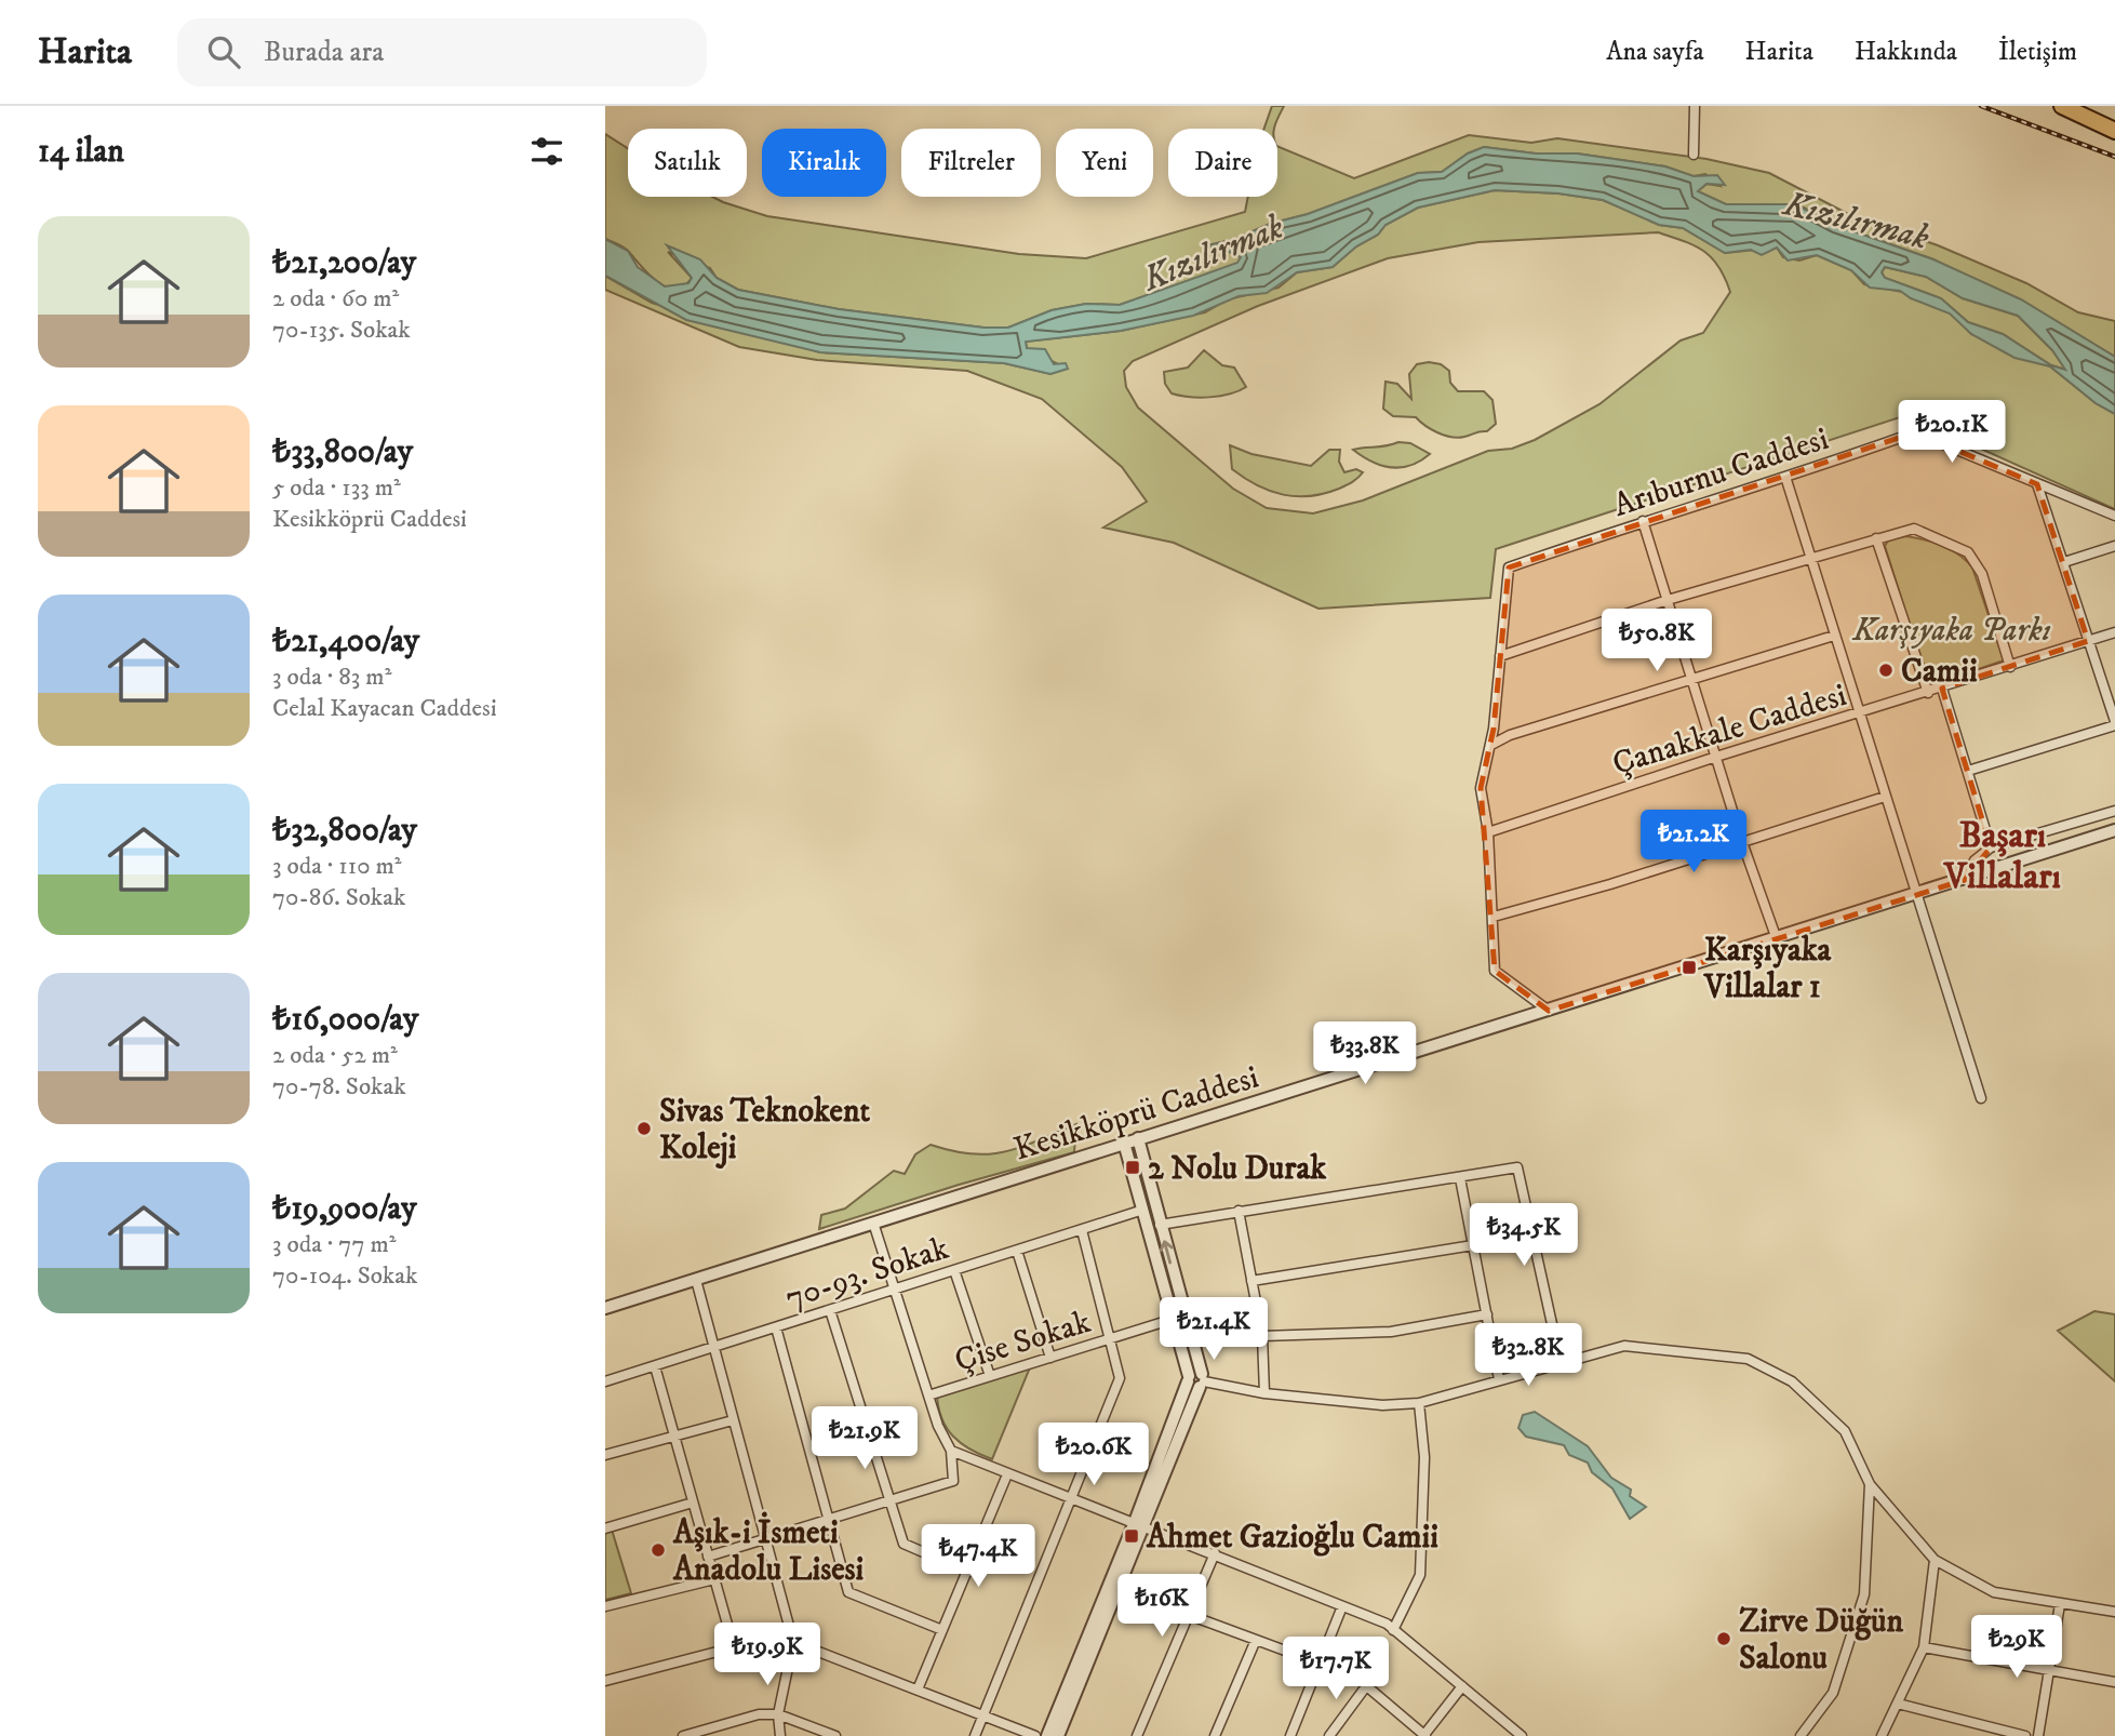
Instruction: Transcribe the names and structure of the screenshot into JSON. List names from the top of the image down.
{
  "streets": {
    "street": [
      "Arıburnu Caddesi",
      "Çanakkale Caddesi",
      "Kesikköprü Caddesi",
      "70-93. Sokak",
      "Çise Sokak"
    ]
  },
  "districts": ["Başarı Villaları"],
  "water": ["Kızılırmak"],
  "parks": ["Karşıyaka Parkı"],
  "places": {
    "other": [
      "Camii",
      "Sivas Teknokent Koleji",
      "Aşık-i İsmeti Anadolu Lisesi",
      "Zirve Düğün Salonu"
    ],
    "transit": ["Karşıyaka Villalar 1", "2 Nolu Durak", "Ahmet Gazioğlu Camii"]
  },
  "page": {
    "header": "Harita",
    "search": "Burada ara",
    "nav": [
      "Ana sayfa",
      "Harita",
      "Hakkında",
      "İletişim"
    ],
    "heading": "14 ilan",
    "chip": [
      "Satılık",
      "Kiralık",
      "Filtreler",
      "Yeni",
      "Daire"
    ],
    "list": [
      {
        "name": "₺21,200/ay",
        "note": "2 oda · 60 m² · 70-135. Sokak"
      },
      {
        "name": "₺33,800/ay",
        "note": "5 oda · 133 m² · Kesikköprü Caddesi"
      },
      {
        "name": "₺21,400/ay",
        "note": "3 oda · 83 m² · Celal Kayacan Caddesi"
      },
      {
        "name": "₺32,800/ay",
        "note": "3 oda · 110 m² · 70-86. Sokak"
      },
      {
        "name": "₺16,000/ay",
        "note": "2 oda · 52 m² · 70-78. Sokak"
      },
      {
        "name": "₺19,900/ay",
        "note": "3 oda · 77 m² · 70-104. Sokak"
      }
    ],
    "price": [
      "₺20.1K",
      "₺50.8K",
      "₺21.2K",
      "₺33.8K",
      "₺34.5K",
      "₺21.4K",
      "₺32.8K",
      "₺21.9K",
      "₺20.6K",
      "₺47.4K",
      "₺16K",
      "₺29K",
      "₺19.9K",
      "₺17.7K"
    ]
  }
}
